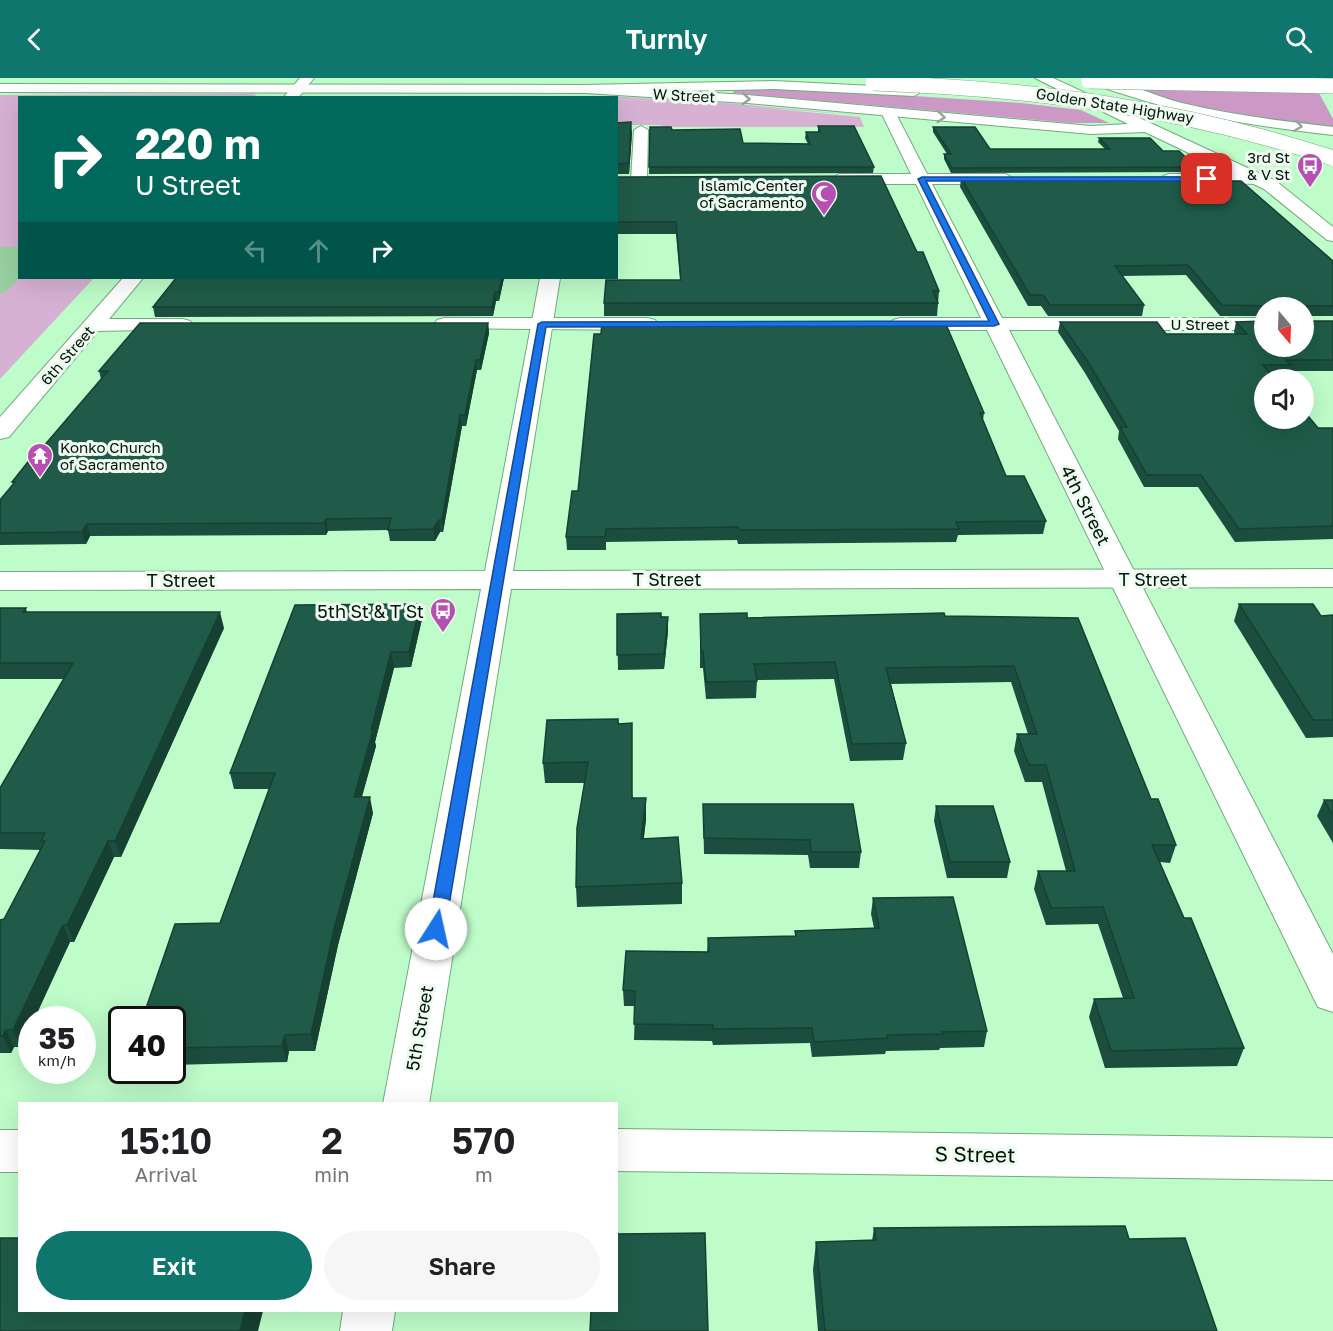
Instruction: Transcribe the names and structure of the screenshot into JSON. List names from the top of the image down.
{
  "streets": {
    "main road": [
      "W Street",
      "Golden State Highway",
      "U Street",
      "6th Street",
      "4th Street",
      "T Street",
      "5th Street",
      "S Street"
    ]
  },
  "crossings": [
    ["W Street", "4th Street"],
    ["U Street", "4th Street"],
    ["4th Street", "T Street"],
    ["T Street", "5th Street"]
  ],
  "places": {
    "bus stop": ["3rd St & V St", "5th St & T St"],
    "mosque": ["Islamic Center of Sacramento"],
    "temple": ["Konko Church of Sacramento"]
  },
  "north": "bottom",
  "page": {
    "header": "Turnly",
    "turn": ["220 m", "U Street"],
    "speed": "35 km/h",
    "limit": "40",
    "eta": [
      "15:10",
      "Arrival",
      "2",
      "min",
      "570",
      "m"
    ],
    "buttons": ["Exit", "Share"]
  }
}
